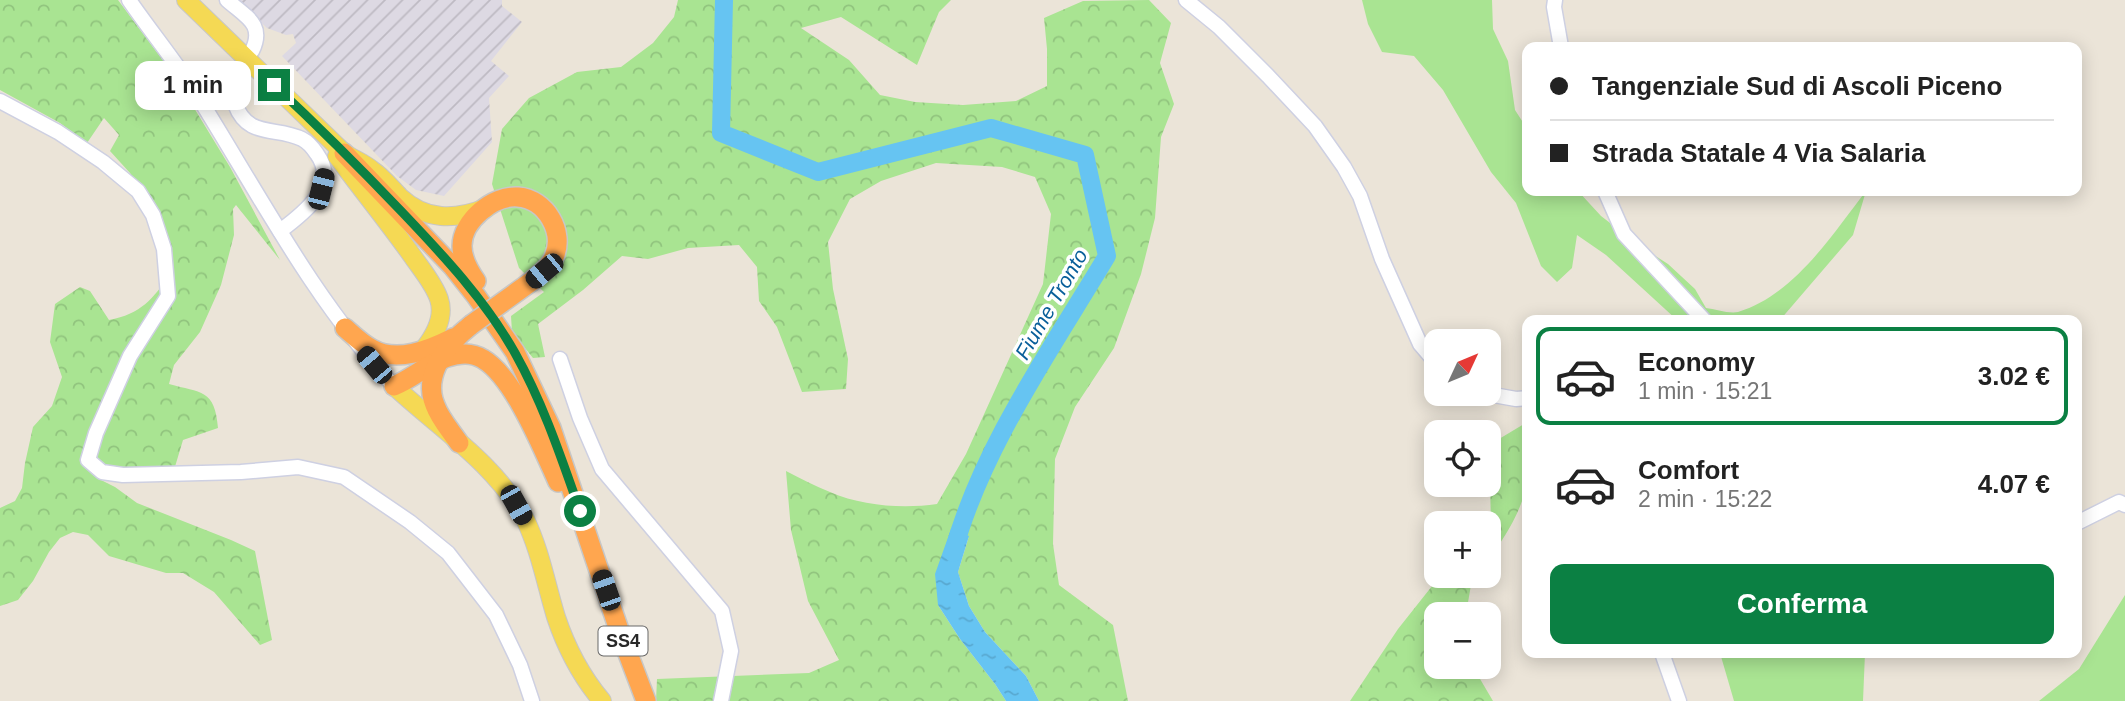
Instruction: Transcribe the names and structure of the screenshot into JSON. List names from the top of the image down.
{
  "streets": {
    "highway": ["SS4"]
  },
  "water": ["Fiume Tronto"],
  "north": "top right",
  "page": {
    "banner": ["Tangenziale Sud di Ascoli Piceno", "Strada Statale 4 Via Salaria"],
    "bubble": "1 min",
    "list": [
      {
        "name": "Economy",
        "note": "1 min · 15:21",
        "value": "3.02 €"
      },
      {
        "name": "Comfort",
        "note": "2 min · 15:22",
        "value": "4.07 €"
      }
    ],
    "map_buttons": ["+", "−"],
    "buttons": "Conferma"
  }
}
